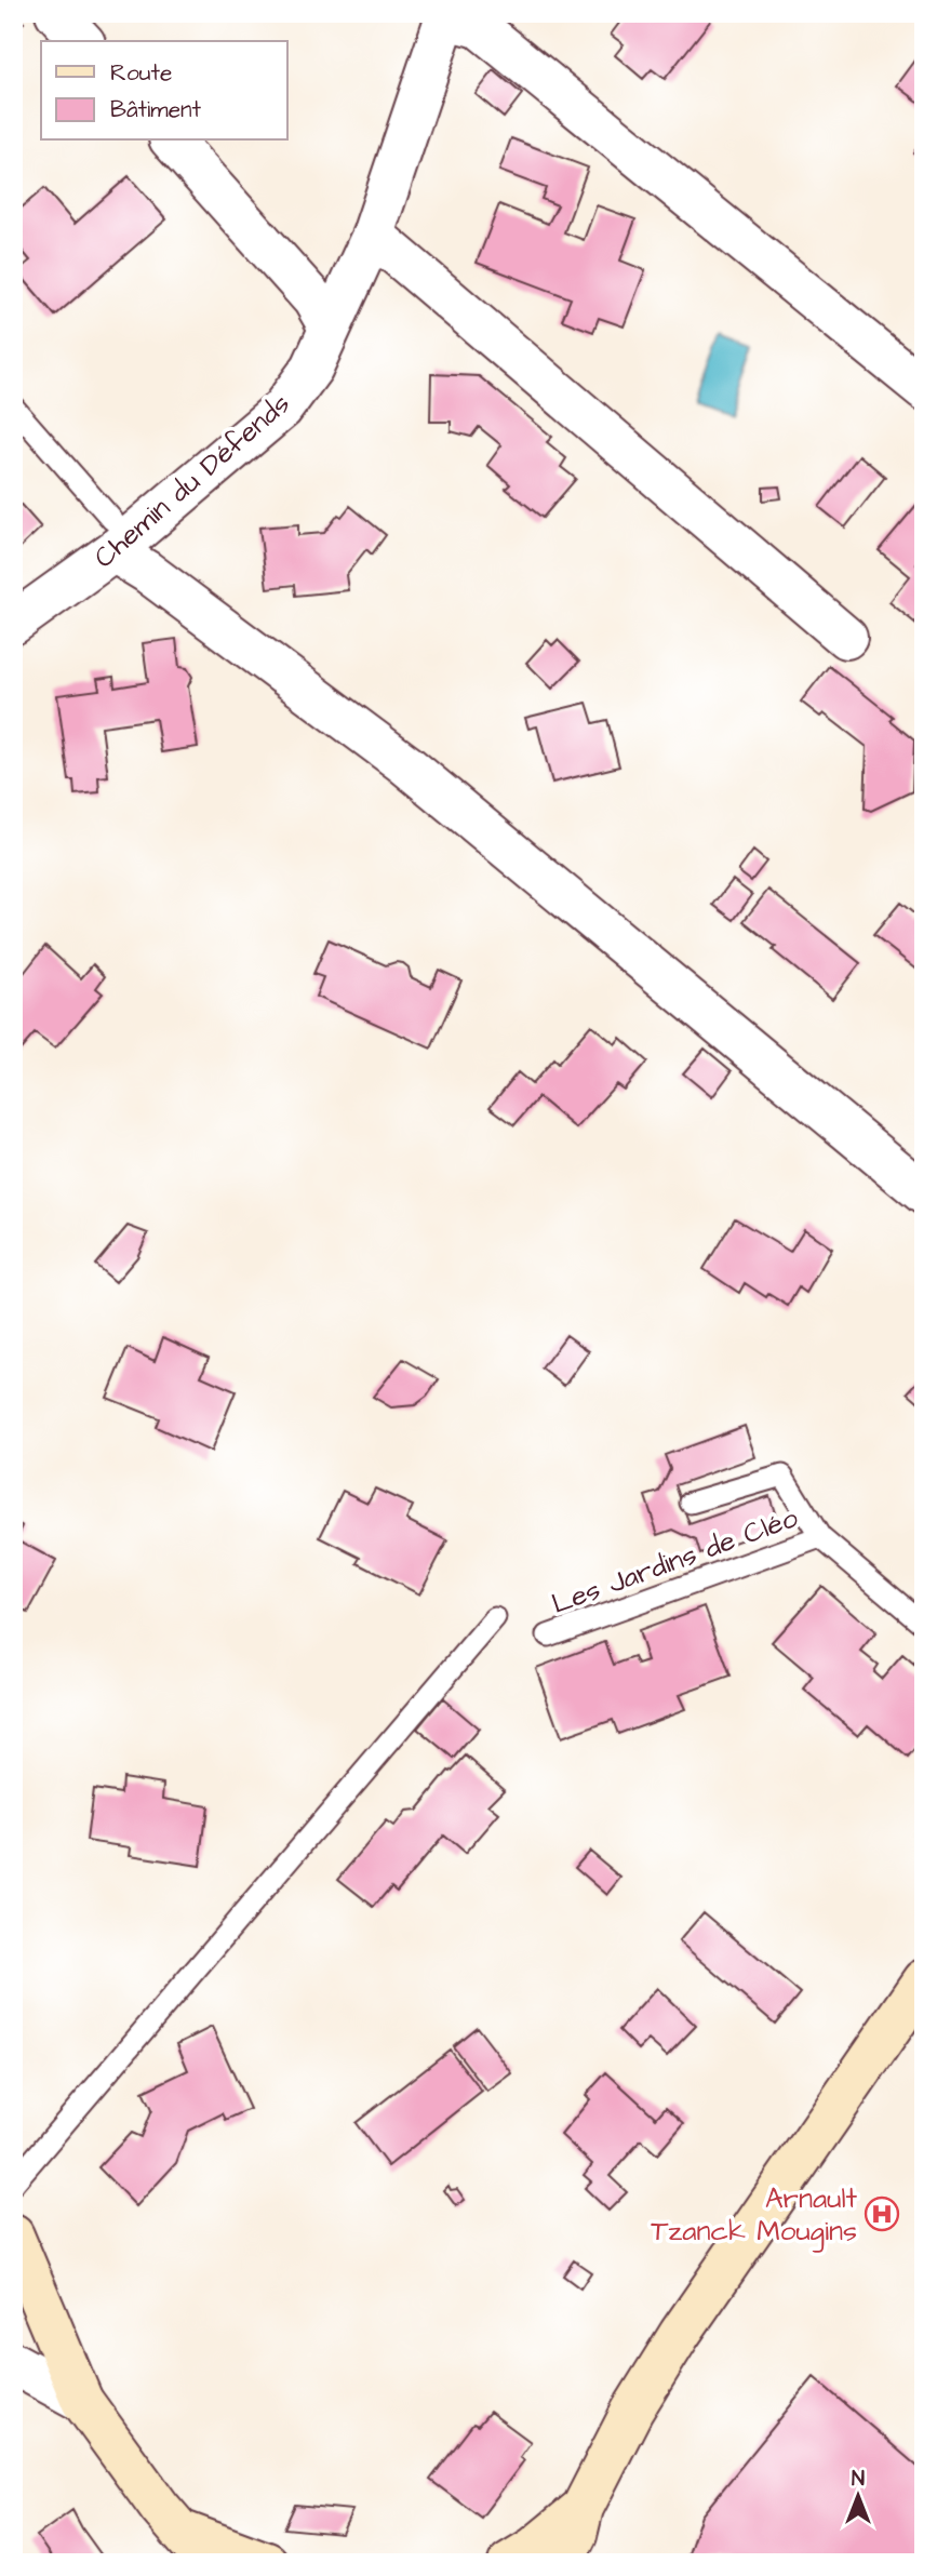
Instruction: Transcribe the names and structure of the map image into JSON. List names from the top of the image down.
{
  "streets": {
    "street": ["Chemin du Défends"],
    "lane": ["Les Jardins de Cléo"]
  },
  "places": {
    "hospital": ["Arnault Tzanck Mougins"]
  },
  "legend": ["Route", "Bâtiment"],
  "north": "top"
}
